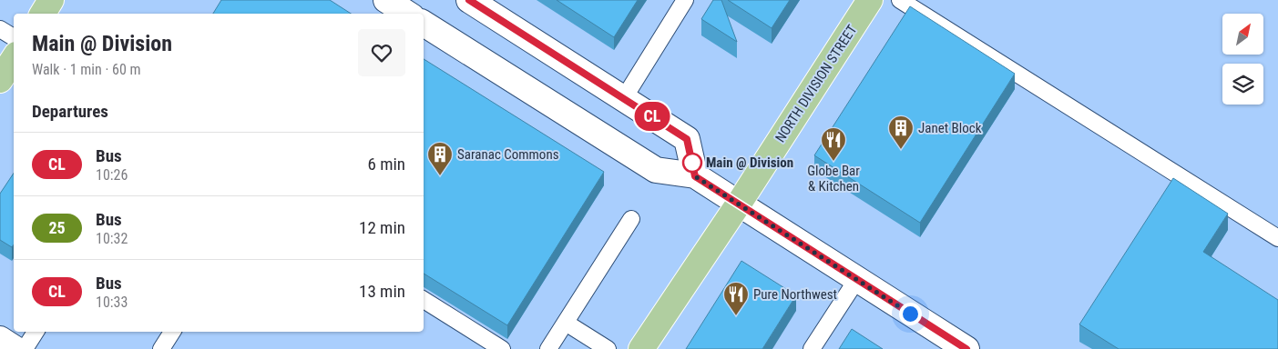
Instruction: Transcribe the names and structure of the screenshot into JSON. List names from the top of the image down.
{
  "streets": {
    "main road": ["NORTH DIVISION STREET"]
  },
  "places": {
    "building": ["Janet Block", "Saranac Commons"],
    "restaurant": ["Globe Bar & Kitchen", "Pure Northwest"],
    "other": ["Main @ Division"]
  },
  "lines": ["bus line CL"],
  "north": "top right",
  "page": {
    "on_map": "CL",
    "heading": [
      ["Main @ Division", "Walk · 1 min · 60 m"],
      "Departures"
    ],
    "list": [
      {
        "mark": "CL",
        "name": "Bus",
        "note": "10:26",
        "value": "6 min"
      },
      {
        "mark": "25",
        "name": "Bus",
        "note": "10:32",
        "value": "12 min"
      },
      {
        "mark": "CL",
        "name": "Bus",
        "note": "10:33",
        "value": "13 min"
      }
    ]
  }
}
